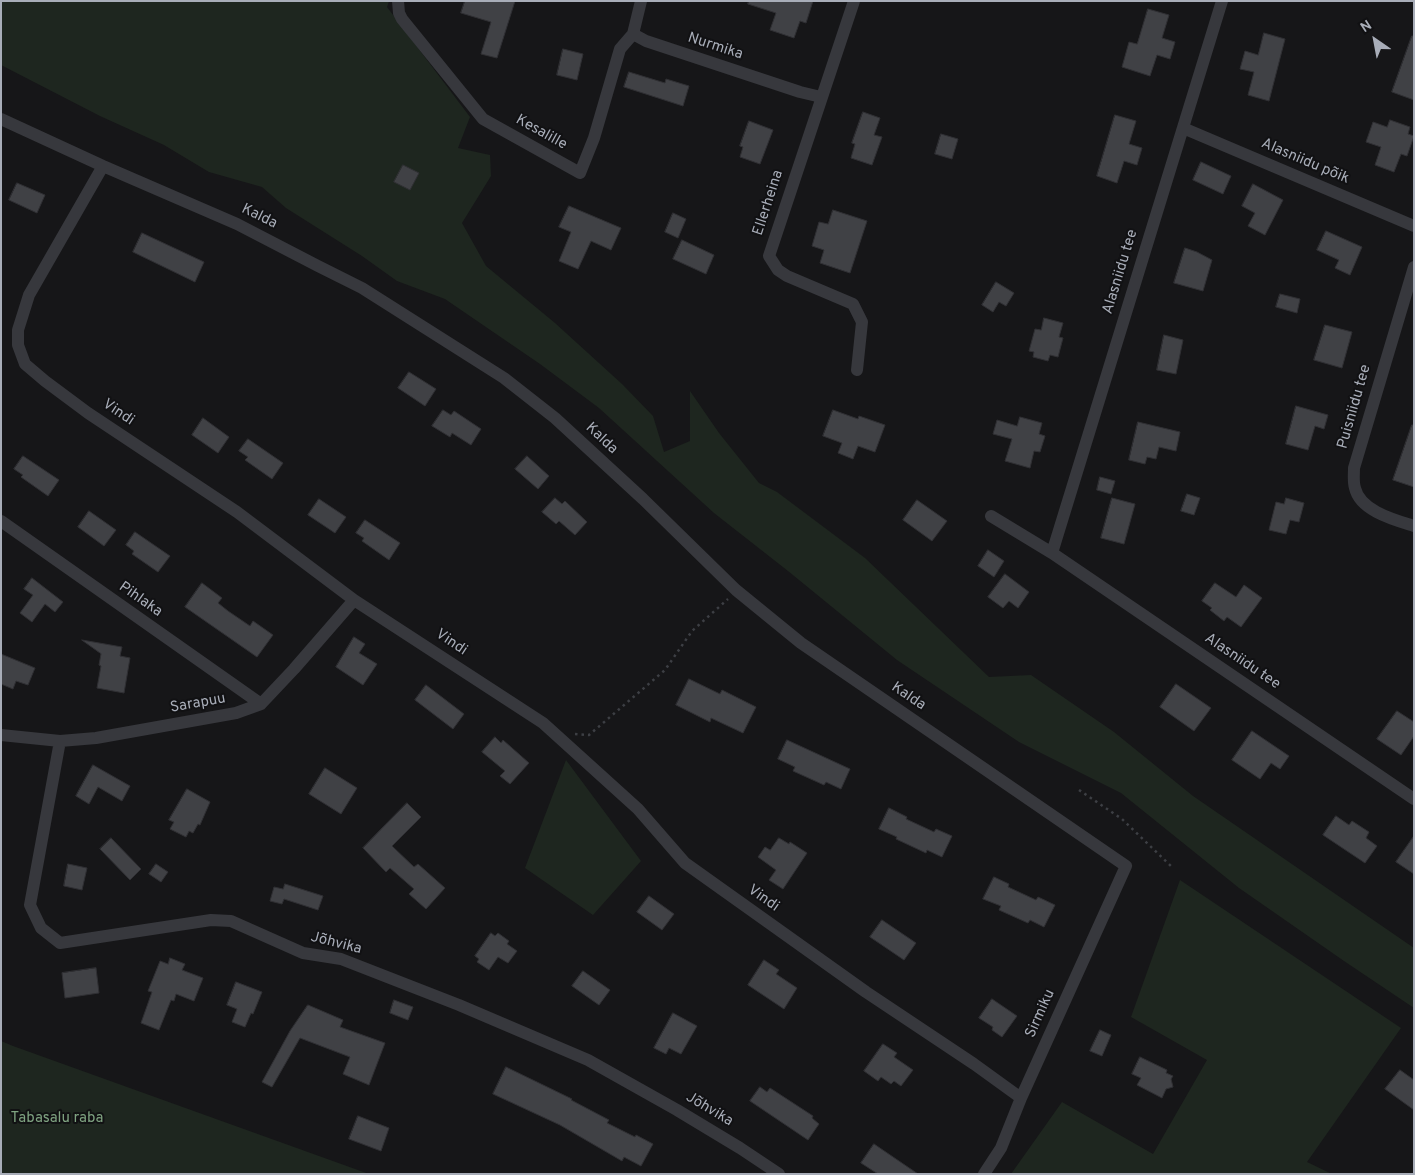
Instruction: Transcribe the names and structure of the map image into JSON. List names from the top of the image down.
{
  "streets": {
    "street": [
      "Nurmika",
      "Kesalille",
      "Alasniidu põik",
      "Ellerheina",
      "Kalda",
      "Alasniidu tee",
      "Puisniidu tee",
      "Vindi",
      "Pihlaka",
      "Sarapuu",
      "Jõhvika",
      "Sirmiku"
    ]
  },
  "crossings": [
    ["Nurmika", "Kesalille"],
    ["Nurmika", "Ellerheina"],
    ["Alasniidu põik", "Alasniidu tee"],
    ["Kalda", "Vindi"],
    ["Kalda", "Sirmiku"],
    ["Vindi", "Sarapuu"],
    ["Vindi", "Sirmiku"],
    ["Pihlaka", "Sarapuu"],
    ["Sarapuu", "Jõhvika"]
  ],
  "parks": ["Tabasalu raba"],
  "north": "top left"
}
